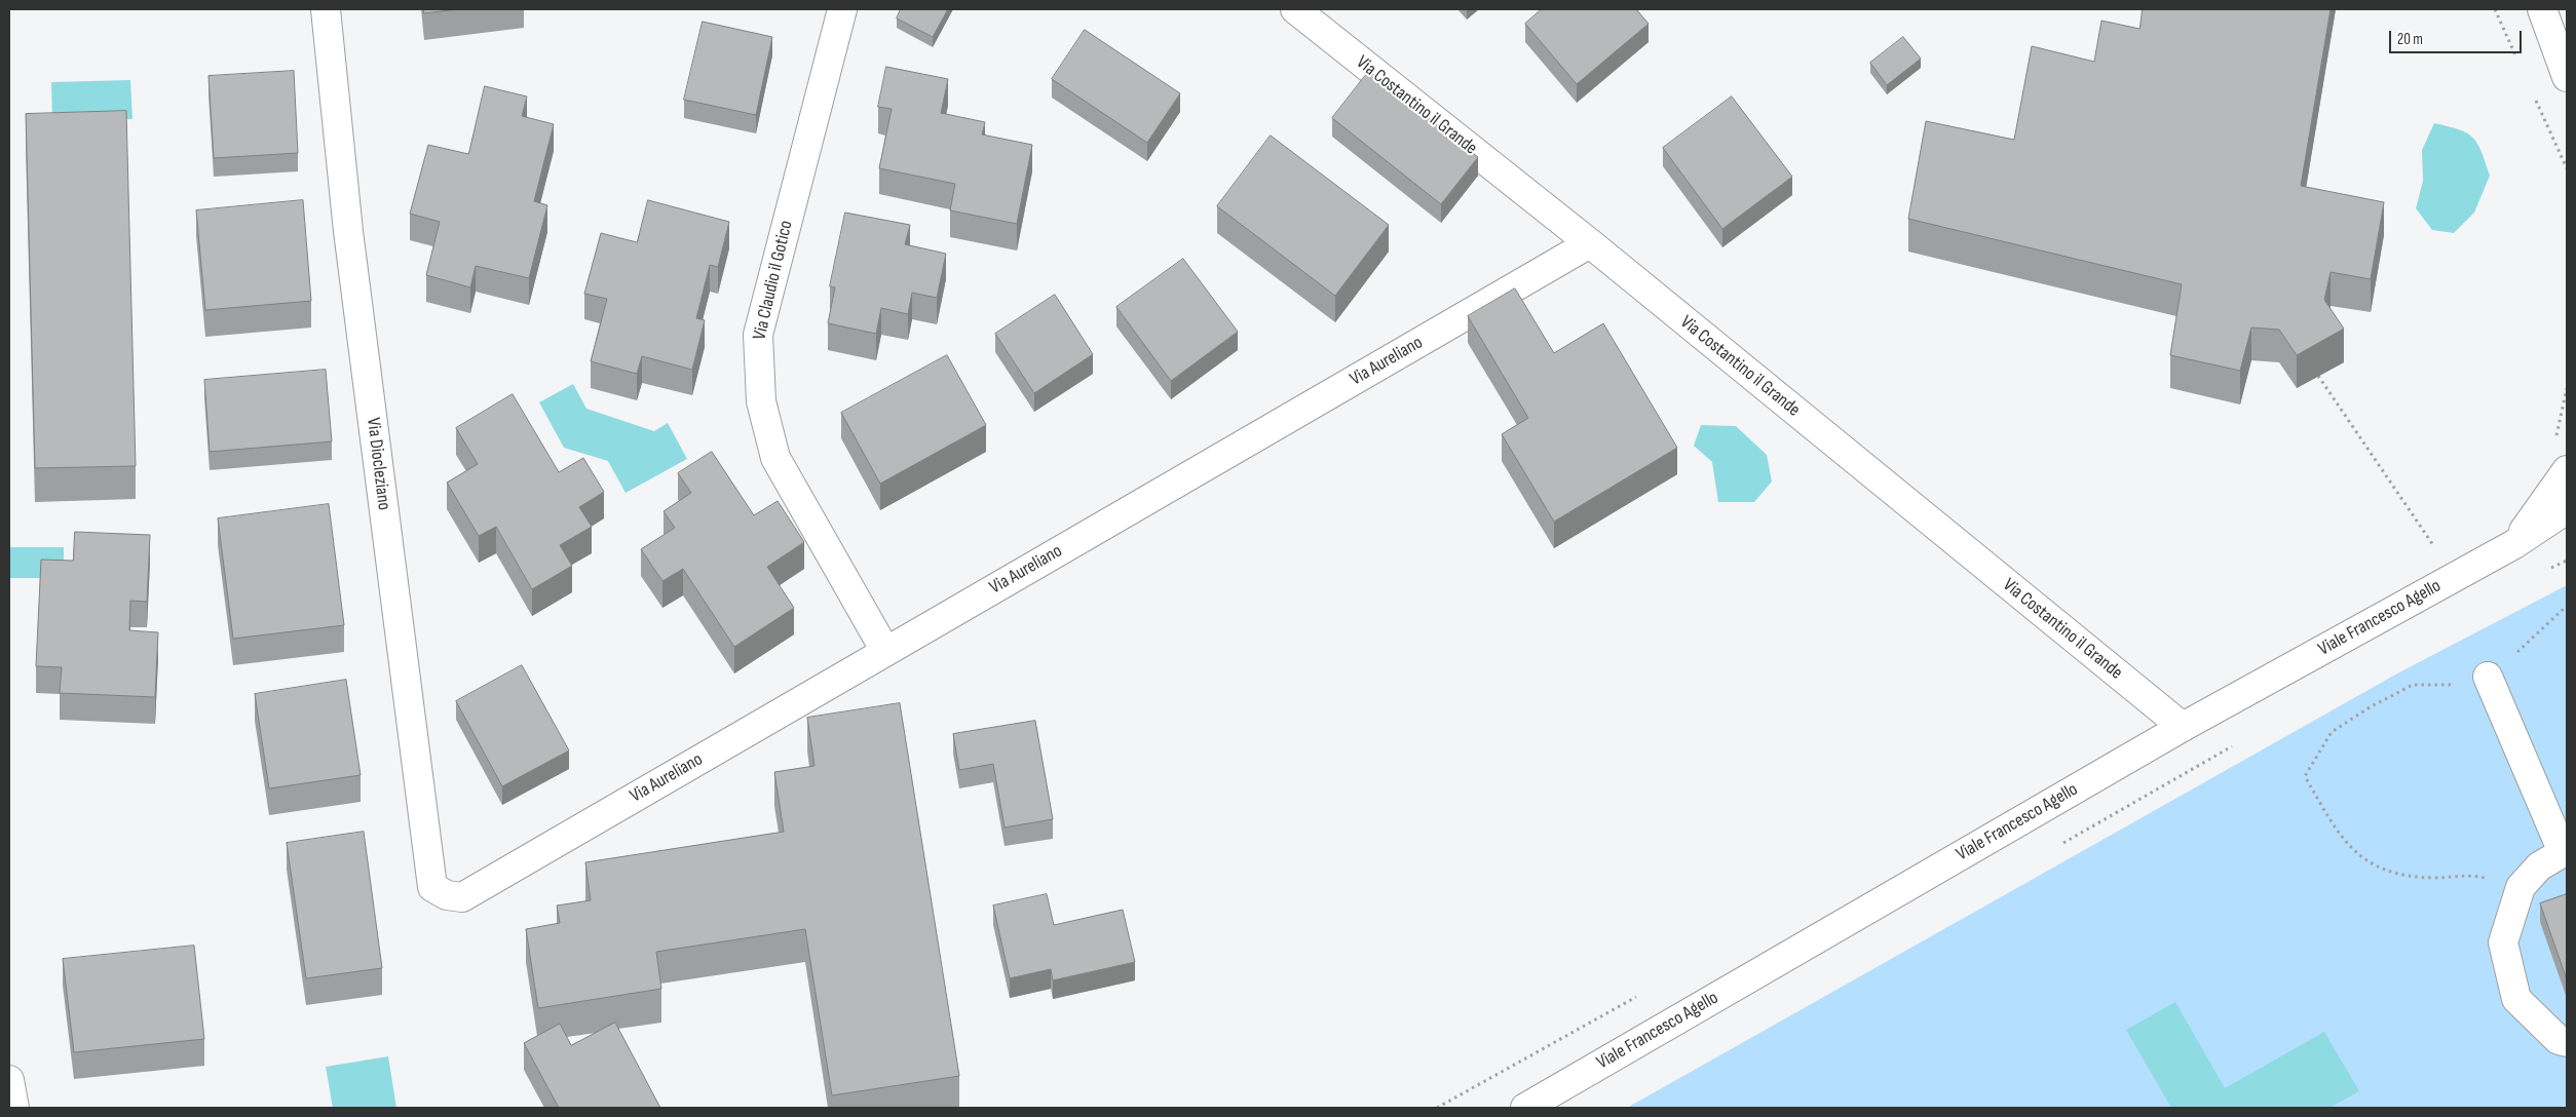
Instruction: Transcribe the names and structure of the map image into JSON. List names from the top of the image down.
{
  "streets": {
    "street": [
      "Via Costantino il Grande",
      "Via Claudio il Gotico",
      "Via Aureliano",
      "Via Diocleziano",
      "Viale Francesco Agello"
    ]
  },
  "crossings": [
    ["Via Costantino il Grande", "Via Aureliano"],
    ["Via Costantino il Grande", "Viale Francesco Agello"],
    ["Via Claudio il Gotico", "Via Aureliano"],
    ["Via Aureliano", "Via Diocleziano"]
  ],
  "scale_bar": "20 m"
}
